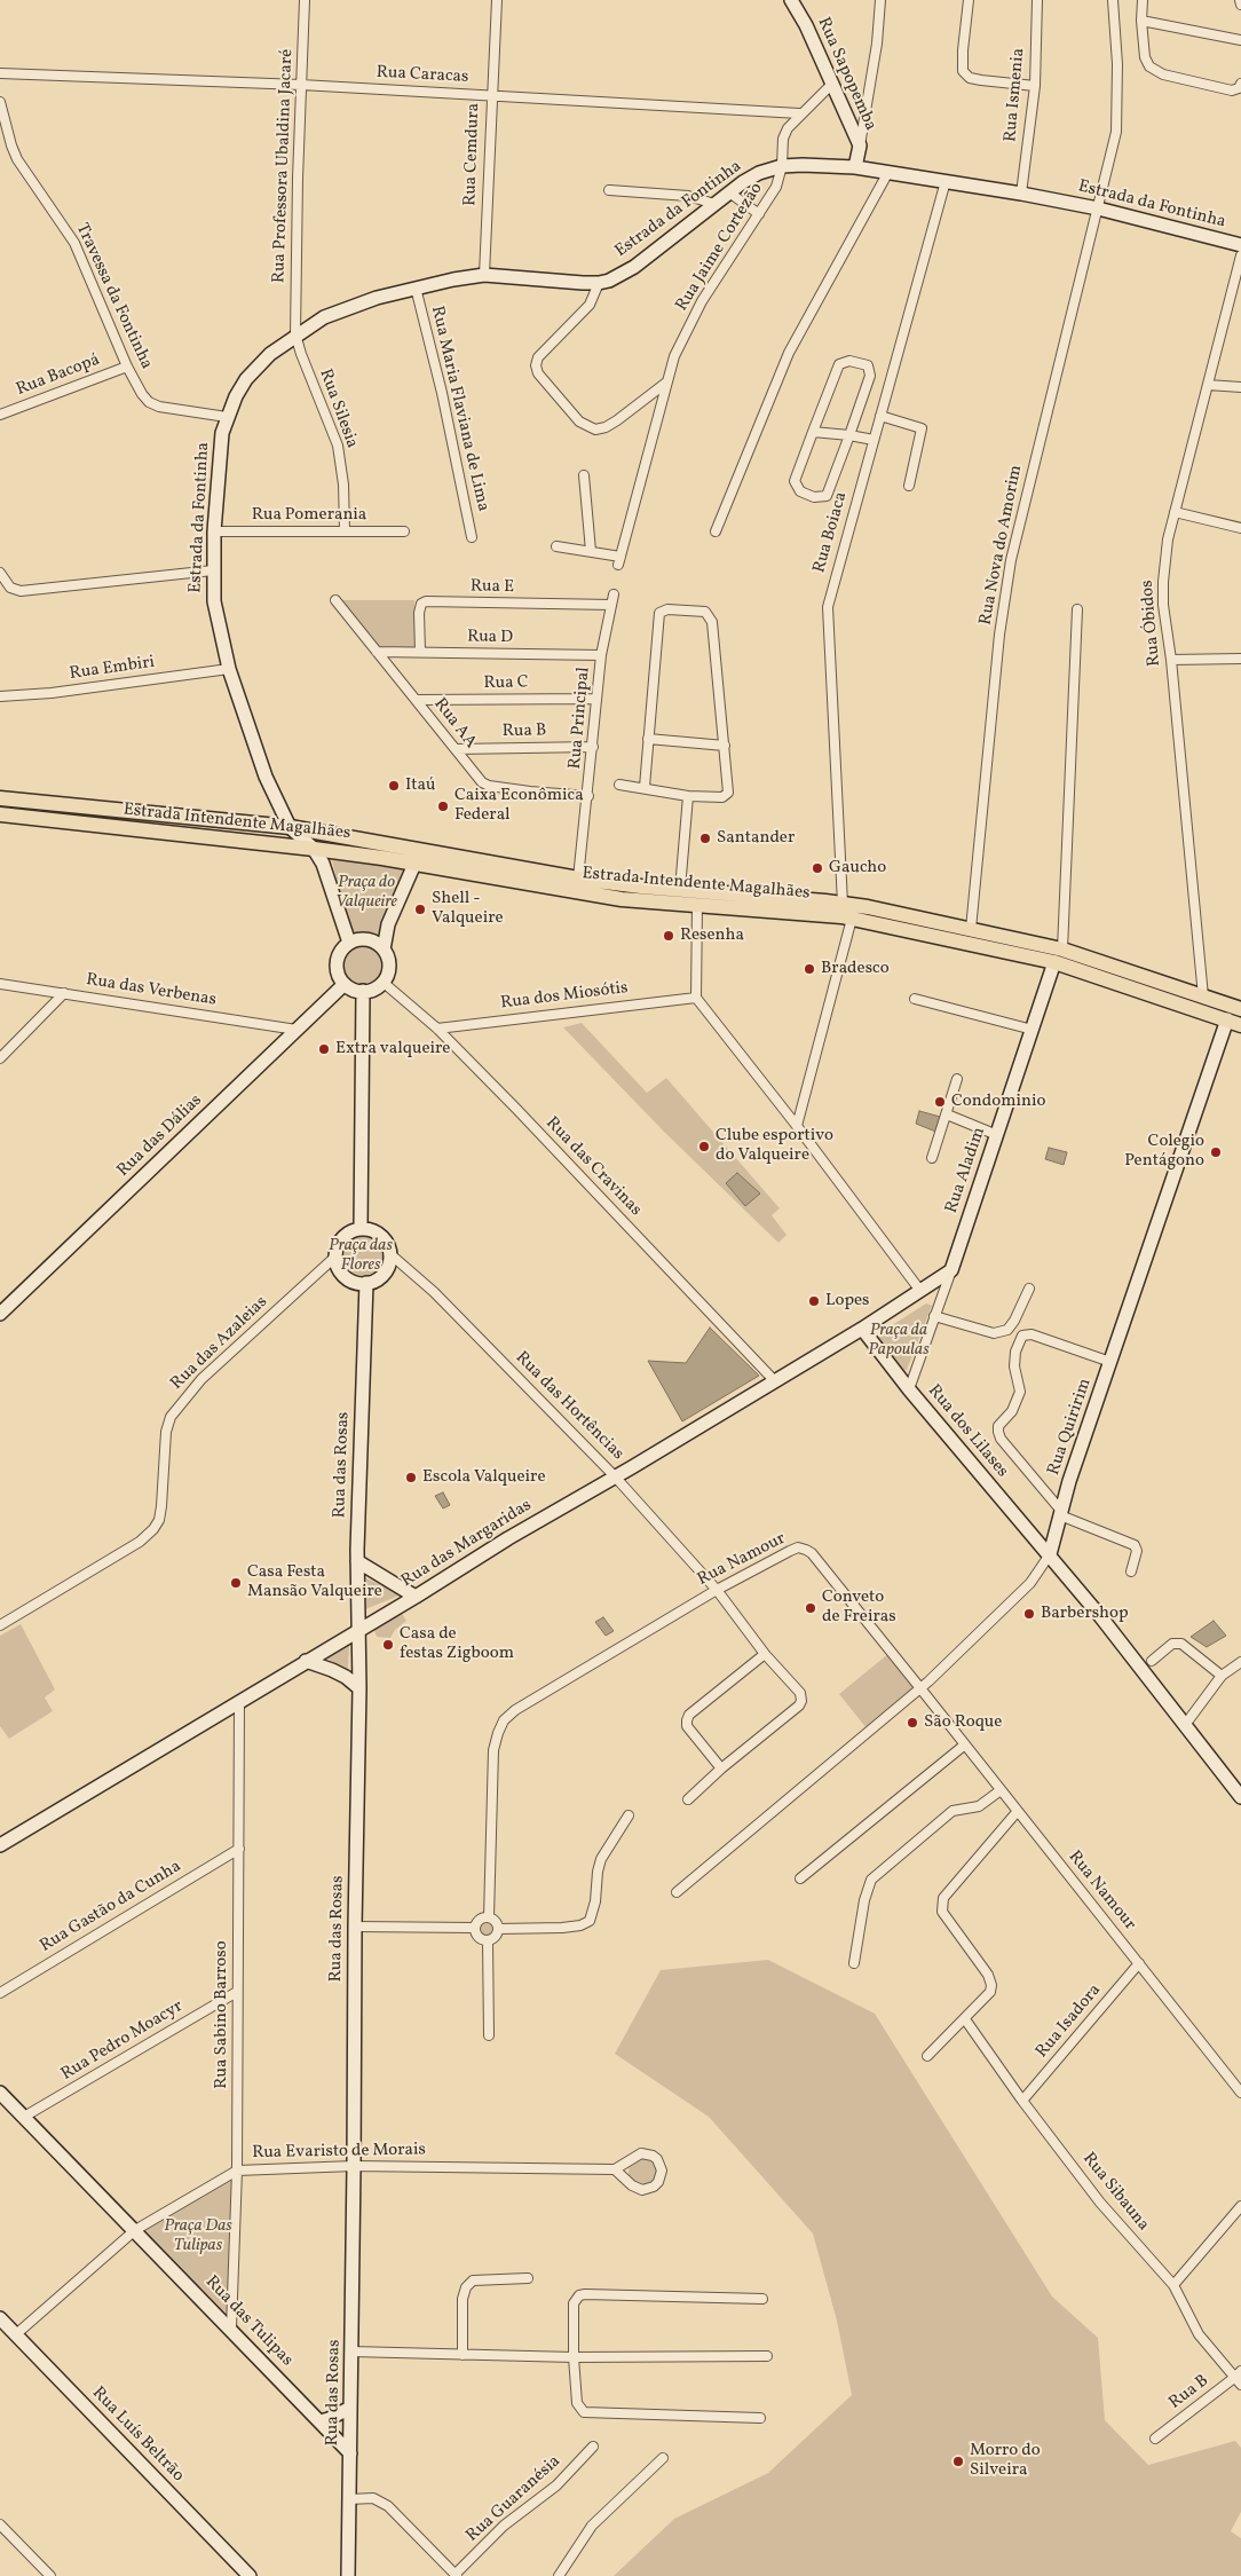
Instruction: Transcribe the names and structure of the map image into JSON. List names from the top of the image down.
{
  "streets": {
    "main road": ["Estrada Intendente Magalhães"],
    "street": [
      "Rua Sapopemba",
      "Rua Caracas",
      "Rua Ismenia",
      "Rua Cemdura",
      "Rua Professora Ubaldina Jacaré",
      "Estrada da Fontinha",
      "Rua Jaime Cortezão",
      "Travessa da Fontinha",
      "Rua Bacopá",
      "Rua Silesia",
      "Rua Maria Flaviana de Lima",
      "Rua Pomerania",
      "Rua Boiaca",
      "Rua Nova do Amorim",
      "Rua E",
      "Rua Óbidos",
      "Rua D",
      "Rua Embiri",
      "Rua C",
      "Rua Principal",
      "Rua AA",
      "Rua B",
      "Rua das Verbenas",
      "Rua dos Miosótis",
      "Rua das Dálias",
      "Rua das Cravinas",
      "Rua Aladim",
      "Rua das Azaleias",
      "Rua das Hortências",
      "Rua Quiririm",
      "Rua dos Lilases",
      "Rua das Rosas",
      "Rua das Margaridas",
      "Rua Namour",
      "Rua Gastão da Cunha",
      "Rua Sabino Barroso",
      "Rua Isadora",
      "Rua Pedro Moacyr",
      "Rua Evaristo de Morais",
      "Rua Sibauna",
      "Rua das Tulipas",
      "Rua Luís Beltrão",
      "Rua Guaranésia"
    ]
  },
  "crossings": [
    ["Rua Sapopemba", "Estrada da Fontinha"],
    ["Rua Caracas", "Rua Cemdura"],
    ["Rua Caracas", "Rua Professora Ubaldina Jacaré"],
    ["Rua Caracas", "Rua Jaime Cortezão"],
    ["Rua Ismenia", "Estrada da Fontinha"],
    ["Rua Cemdura", "Estrada da Fontinha"],
    ["Rua Professora Ubaldina Jacaré", "Estrada da Fontinha"],
    ["Rua Professora Ubaldina Jacaré", "Rua Silesia"],
    ["Estrada da Fontinha", "Rua Jaime Cortezão"],
    ["Estrada da Fontinha", "Travessa da Fontinha"],
    ["Estrada da Fontinha", "Rua Silesia"],
    ["Estrada da Fontinha", "Rua Maria Flaviana de Lima"],
    ["Estrada da Fontinha", "Rua Pomerania"],
    ["Estrada da Fontinha", "Rua Boiaca"],
    ["Estrada da Fontinha", "Rua Nova do Amorim"],
    ["Estrada da Fontinha", "Rua Embiri"],
    ["Estrada da Fontinha", "Estrada Intendente Magalhães"],
    ["Travessa da Fontinha", "Rua Bacopá"],
    ["Rua Silesia", "Rua Pomerania"],
    ["Rua Boiaca", "Estrada Intendente Magalhães"],
    ["Rua Nova do Amorim", "Estrada Intendente Magalhães"],
    ["Rua E", "Rua D"],
    ["Rua E", "Rua Principal"],
    ["Rua Óbidos", "Estrada Intendente Magalhães"],
    ["Rua D", "Rua Principal"],
    ["Rua D", "Rua AA"],
    ["Rua C", "Rua Principal"],
    ["Rua C", "Rua AA"],
    ["Rua Principal", "Rua AA"],
    ["Rua Principal", "Rua B"],
    ["Rua Principal", "Estrada Intendente Magalhães"],
    ["Rua AA", "Rua B"],
    ["Rua B", "Rua Sibauna"],
    ["Estrada Intendente Magalhães", "Rua Aladim"],
    ["Estrada Intendente Magalhães", "Rua Quiririm"],
    ["Rua das Verbenas", "Rua das Dálias"],
    ["Rua dos Miosótis", "Rua das Cravinas"],
    ["Rua das Dálias", "Rua das Cravinas"],
    ["Rua das Cravinas", "Rua das Margaridas"],
    ["Rua Aladim", "Rua dos Lilases"],
    ["Rua Aladim", "Rua das Margaridas"],
    ["Rua das Azaleias", "Rua das Hortências"],
    ["Rua das Azaleias", "Rua das Rosas"],
    ["Rua das Hortências", "Rua das Rosas"],
    ["Rua das Hortências", "Rua das Margaridas"],
    ["Rua das Hortências", "Rua Namour"],
    ["Rua Quiririm", "Rua dos Lilases"],
    ["Rua dos Lilases", "Rua das Margaridas"],
    ["Rua das Rosas", "Rua das Margaridas"],
    ["Rua das Rosas", "Rua Evaristo de Morais"],
    ["Rua das Rosas", "Rua das Tulipas"],
    ["Rua das Rosas", "Rua Guaranésia"],
    ["Rua das Margaridas", "Rua Sabino Barroso"],
    ["Rua Namour", "Rua Isadora"],
    ["Rua Gastão da Cunha", "Rua Sabino Barroso"],
    ["Rua Sabino Barroso", "Rua Pedro Moacyr"],
    ["Rua Sabino Barroso", "Rua Evaristo de Morais"],
    ["Rua Sabino Barroso", "Rua das Tulipas"],
    ["Rua Isadora", "Rua Sibauna"],
    ["Rua Pedro Moacyr", "Rua das Tulipas"],
    ["Rua Evaristo de Morais", "Rua das Tulipas"],
    ["Rua Evaristo de Morais", "Rua Luís Beltrão"]
  ],
  "parks": [
    "Praça do Valqueire",
    "Praça das Flores",
    "Praça da Papoulas",
    "Praça Das Tulipas"
  ],
  "places": [
    "Itaú",
    "Caixa Econômica Federal",
    "Santander",
    "Gaucho",
    "Shell - Valqueire",
    "Resenha",
    "Bradesco",
    "Extra valqueire",
    "Condominio",
    "Clube esportivo do Valqueire",
    "Colegio Pentágono",
    "Lopes",
    "Escola Valqueire",
    "Casa Festa Mansão Valqueire",
    "Conveto de Freiras",
    "Barbershop",
    "Casa de festas Zigboom",
    "São Roque",
    "Morro do Silveira"
  ]
}
